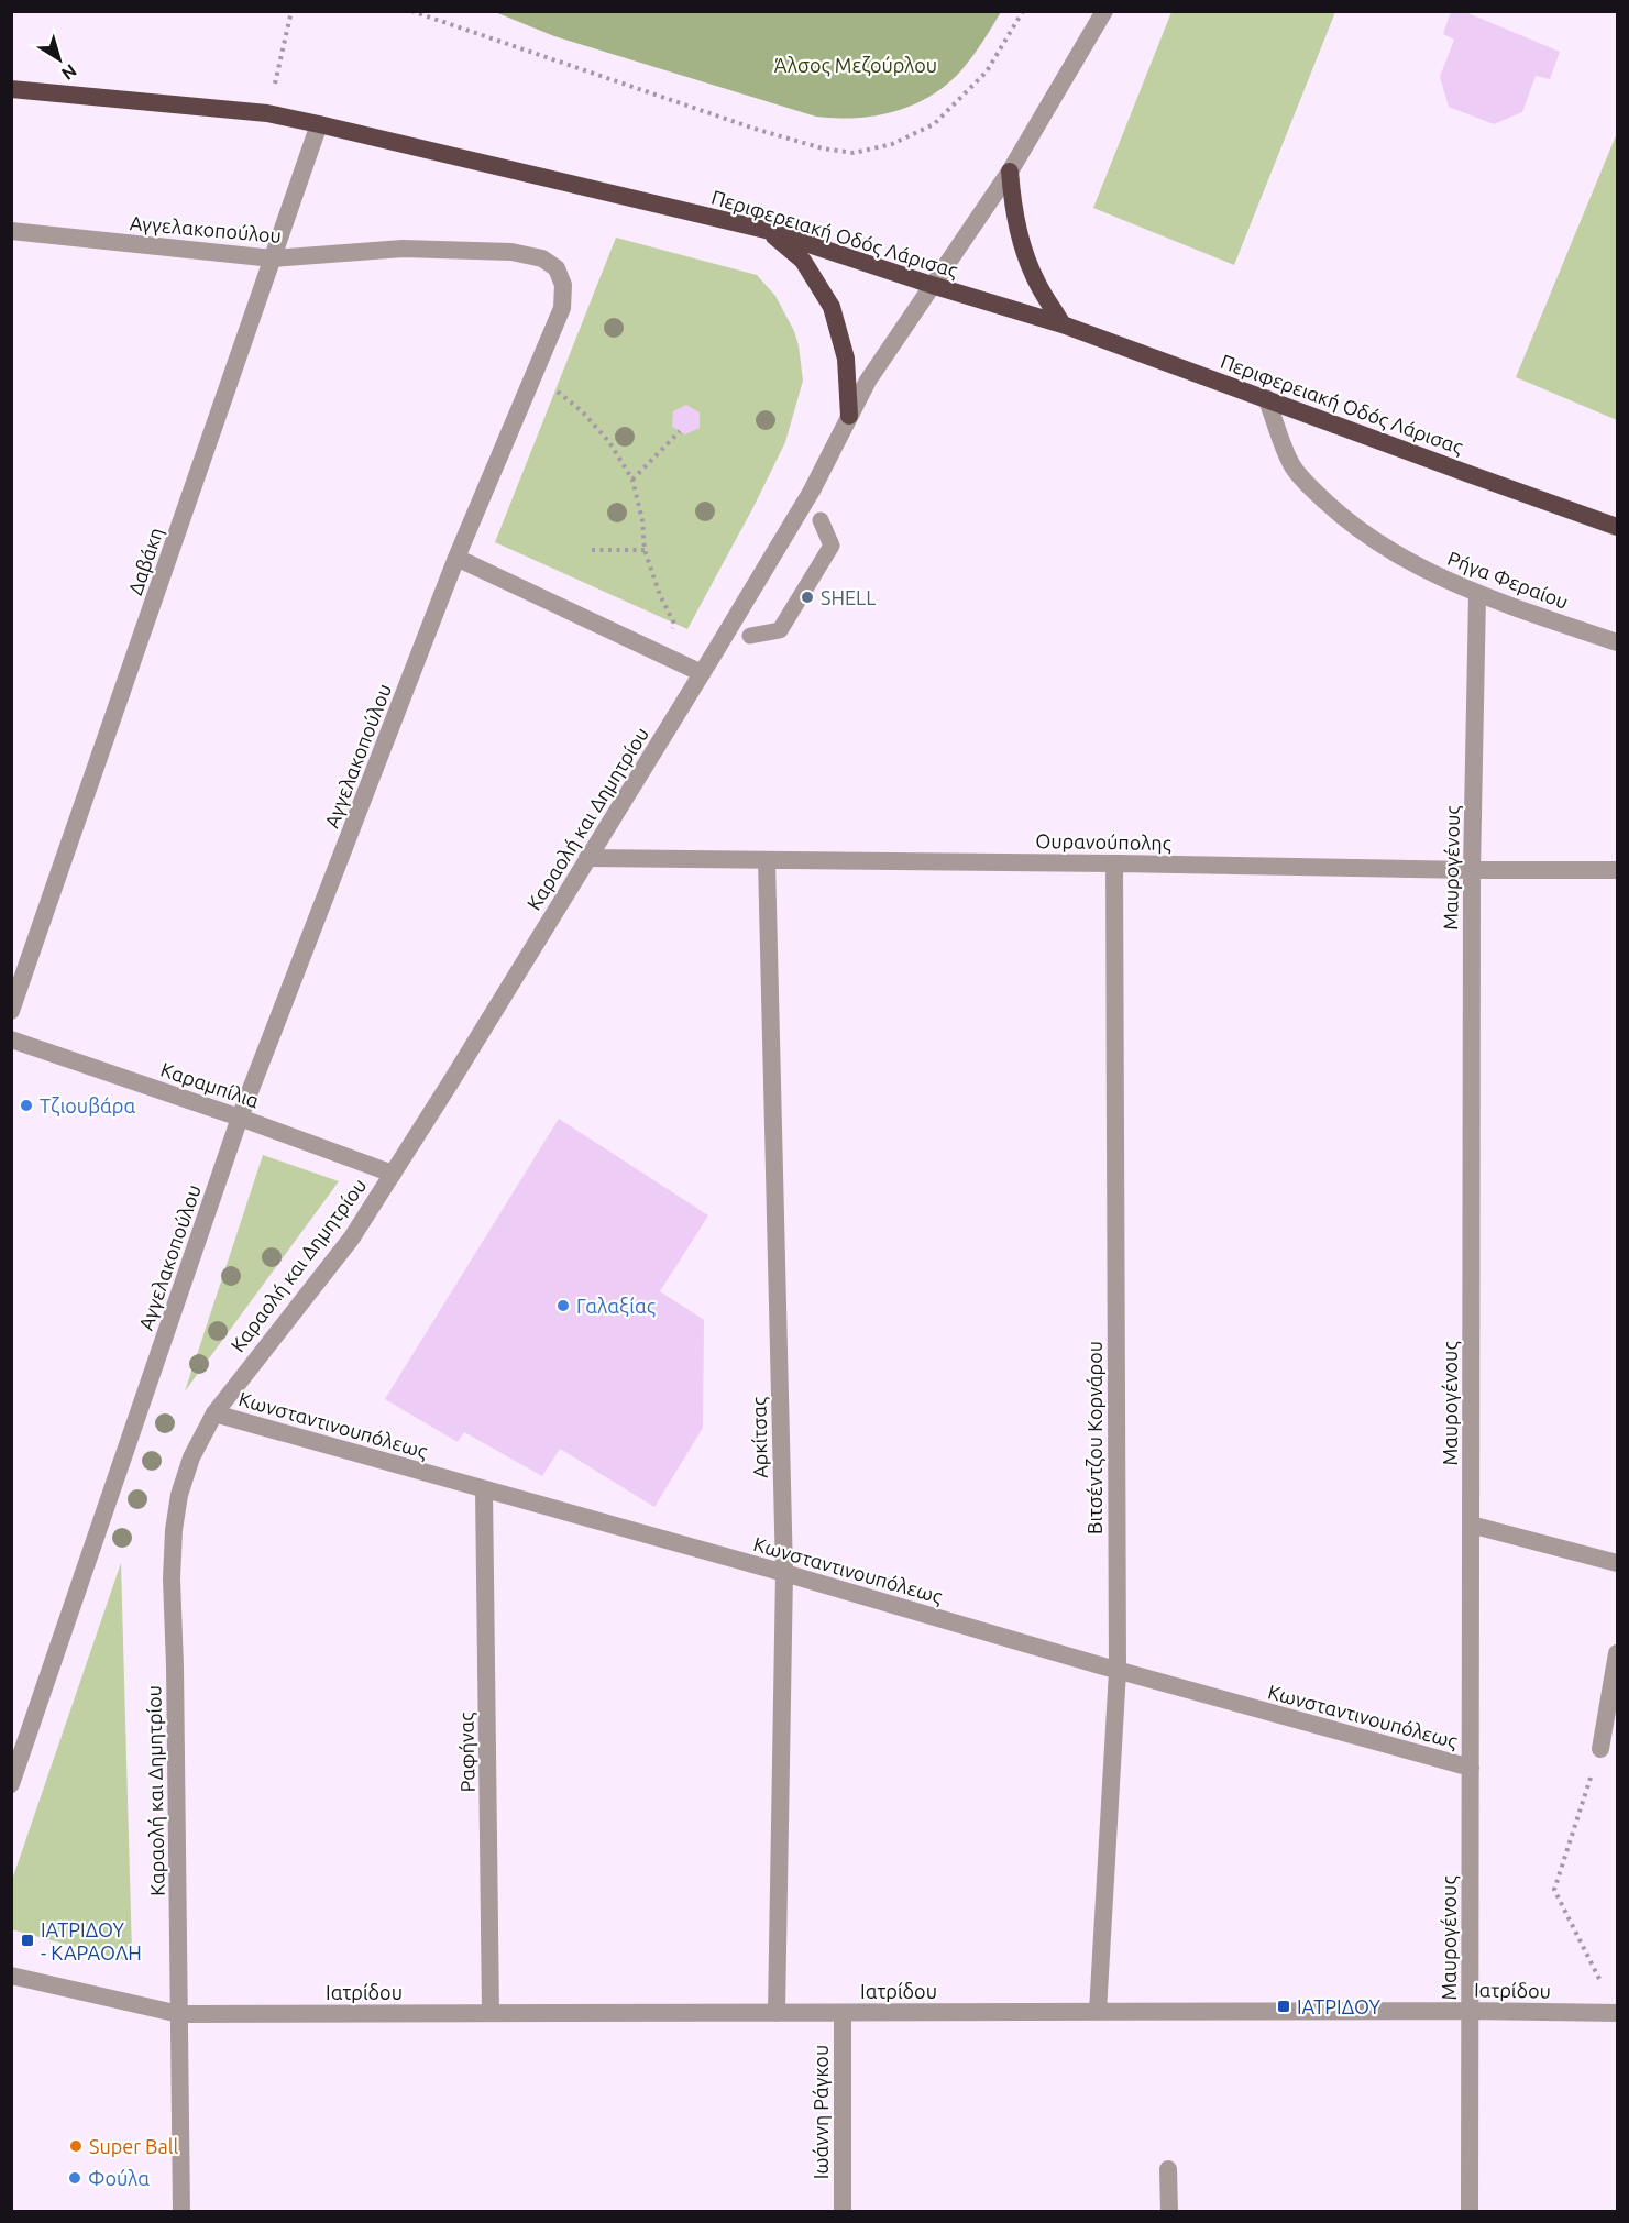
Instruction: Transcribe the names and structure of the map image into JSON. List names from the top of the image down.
{
  "streets": {
    "highway": ["Περιφερειακή Οδός Λάρισας"],
    "street": [
      "Αγγελακοπούλου",
      "Δαβάκη",
      "Ρήγα Φεραίου",
      "Καραολή και Δημητρίου",
      "Ουρανούπολης",
      "Μαυρογένους",
      "Καραμπίλια",
      "Κωνσταντινουπόλεως",
      "Αρκίτσας",
      "Βιτσέντζου Κορνάρου",
      "Ραφήνας",
      "Ιατρίδου",
      "Ιωάννη Ράγκου"
    ]
  },
  "crossings": [
    ["Αγγελακοπούλου", "Δαβάκη"],
    ["Αγγελακοπούλου", "Καραμπίλια"],
    ["Περιφερειακή Οδός Λάρισας", "Δαβάκη"],
    ["Περιφερειακή Οδός Λάρισας", "Ρήγα Φεραίου"],
    ["Περιφερειακή Οδός Λάρισας", "Καραολή και Δημητρίου"],
    ["Ρήγα Φεραίου", "Μαυρογένους"],
    ["Καραολή και Δημητρίου", "Ουρανούπολης"],
    ["Καραολή και Δημητρίου", "Καραμπίλια"],
    ["Καραολή και Δημητρίου", "Κωνσταντινουπόλεως"],
    ["Καραολή και Δημητρίου", "Ιατρίδου"],
    ["Ουρανούπολης", "Μαυρογένους"],
    ["Ουρανούπολης", "Αρκίτσας"],
    ["Ουρανούπολης", "Βιτσέντζου Κορνάρου"],
    ["Μαυρογένους", "Κωνσταντινουπόλεως"],
    ["Μαυρογένους", "Ιατρίδου"],
    ["Κωνσταντινουπόλεως", "Αρκίτσας"],
    ["Κωνσταντινουπόλεως", "Βιτσέντζου Κορνάρου"],
    ["Κωνσταντινουπόλεως", "Ραφήνας"],
    ["Αρκίτσας", "Ιατρίδου"],
    ["Βιτσέντζου Κορνάρου", "Ιατρίδου"],
    ["Ραφήνας", "Ιατρίδου"],
    ["Ιατρίδου", "Ιωάννη Ράγκου"]
  ],
  "parks": ["Άλσος Μεζούρλου"],
  "places": {
    "other": [
      "SHELL",
      "Τζιουβάρα",
      "Γαλαξίας",
      "Super Ball",
      "Φούλα"
    ],
    "transit": ["ΙΑΤΡΙΔΟΥ - ΚΑΡΑΟΛΗ", "ΙΑΤΡΙΔΟΥ"]
  },
  "north": "bottom right"
}
